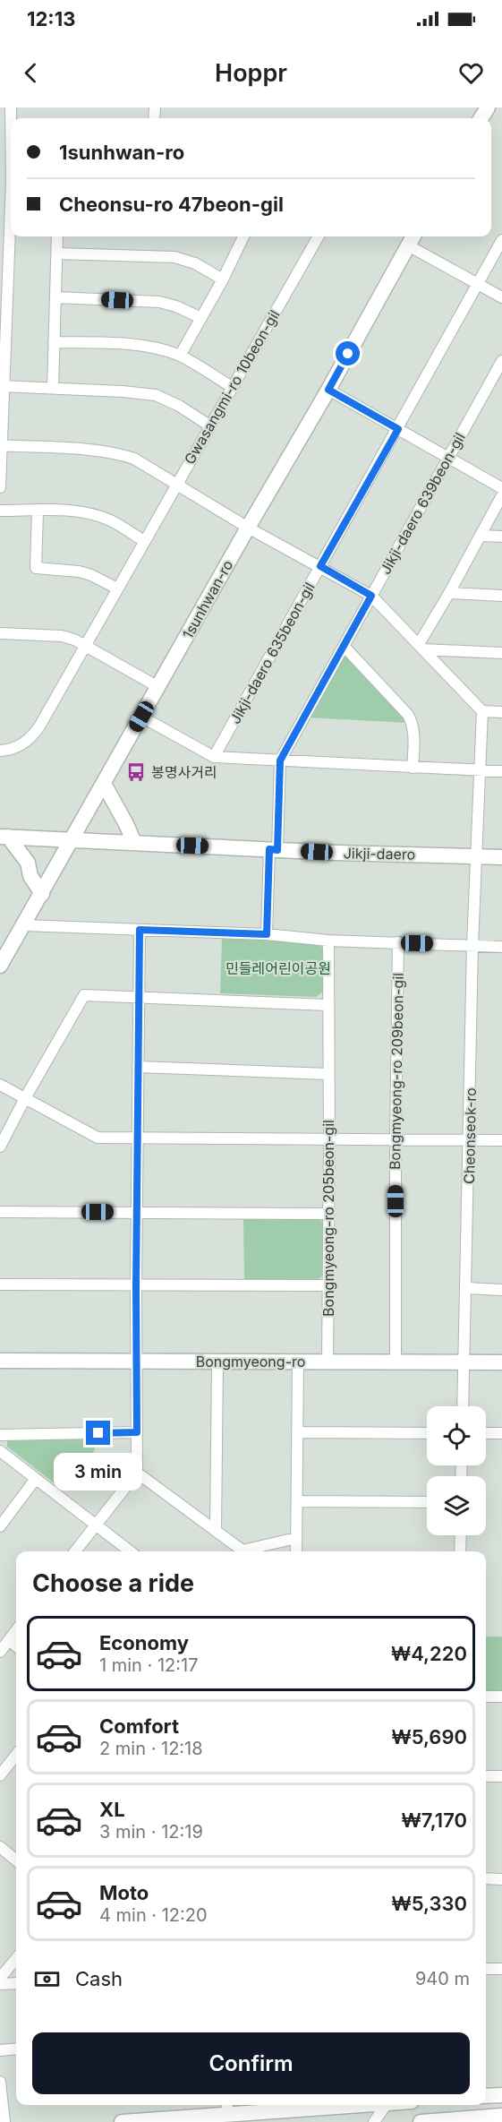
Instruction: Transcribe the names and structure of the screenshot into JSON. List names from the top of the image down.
{
  "streets": {
    "street": [
      "Gwasangmi-ro 10beon-gil",
      "Jikji-daero 639beon-gil",
      "1sunhwan-ro",
      "Jikji-daero 635beon-gil",
      "Jikji-daero",
      "Bongmyeong-ro 209beon-gil",
      "Cheonseok-ro",
      "Bongmyeong-ro 205beon-gil",
      "Bongmyeong-ro"
    ]
  },
  "crossings": [
    ["Jikji-daero 639beon-gil", "Jikji-daero"],
    ["1sunhwan-ro", "Jikji-daero"],
    ["Jikji-daero", "Cheonseok-ro"],
    ["Bongmyeong-ro 209beon-gil", "Bongmyeong-ro"],
    ["Cheonseok-ro", "Bongmyeong-ro"],
    ["Bongmyeong-ro 205beon-gil", "Bongmyeong-ro"]
  ],
  "parks": ["민들레어린이공원"],
  "places": {
    "bus stop": ["봉명사거리"]
  },
  "page": {
    "status": "12:13",
    "header": "Hoppr",
    "banner": ["1sunhwan-ro", "Cheonsu-ro 47beon-gil"],
    "bubble": "3 min",
    "heading": "Choose a ride",
    "list": [
      {
        "name": "Economy",
        "note": "1 min · 12:17",
        "value": "₩4,220"
      },
      {
        "name": "Comfort",
        "note": "2 min · 12:18",
        "value": "₩5,690"
      },
      {
        "name": "XL",
        "note": "3 min · 12:19",
        "value": "₩7,170"
      },
      {
        "name": "Moto",
        "note": "4 min · 12:20",
        "value": "₩5,330"
      }
    ],
    "pay": ["Cash", "940 m"],
    "buttons": "Confirm"
  }
}
